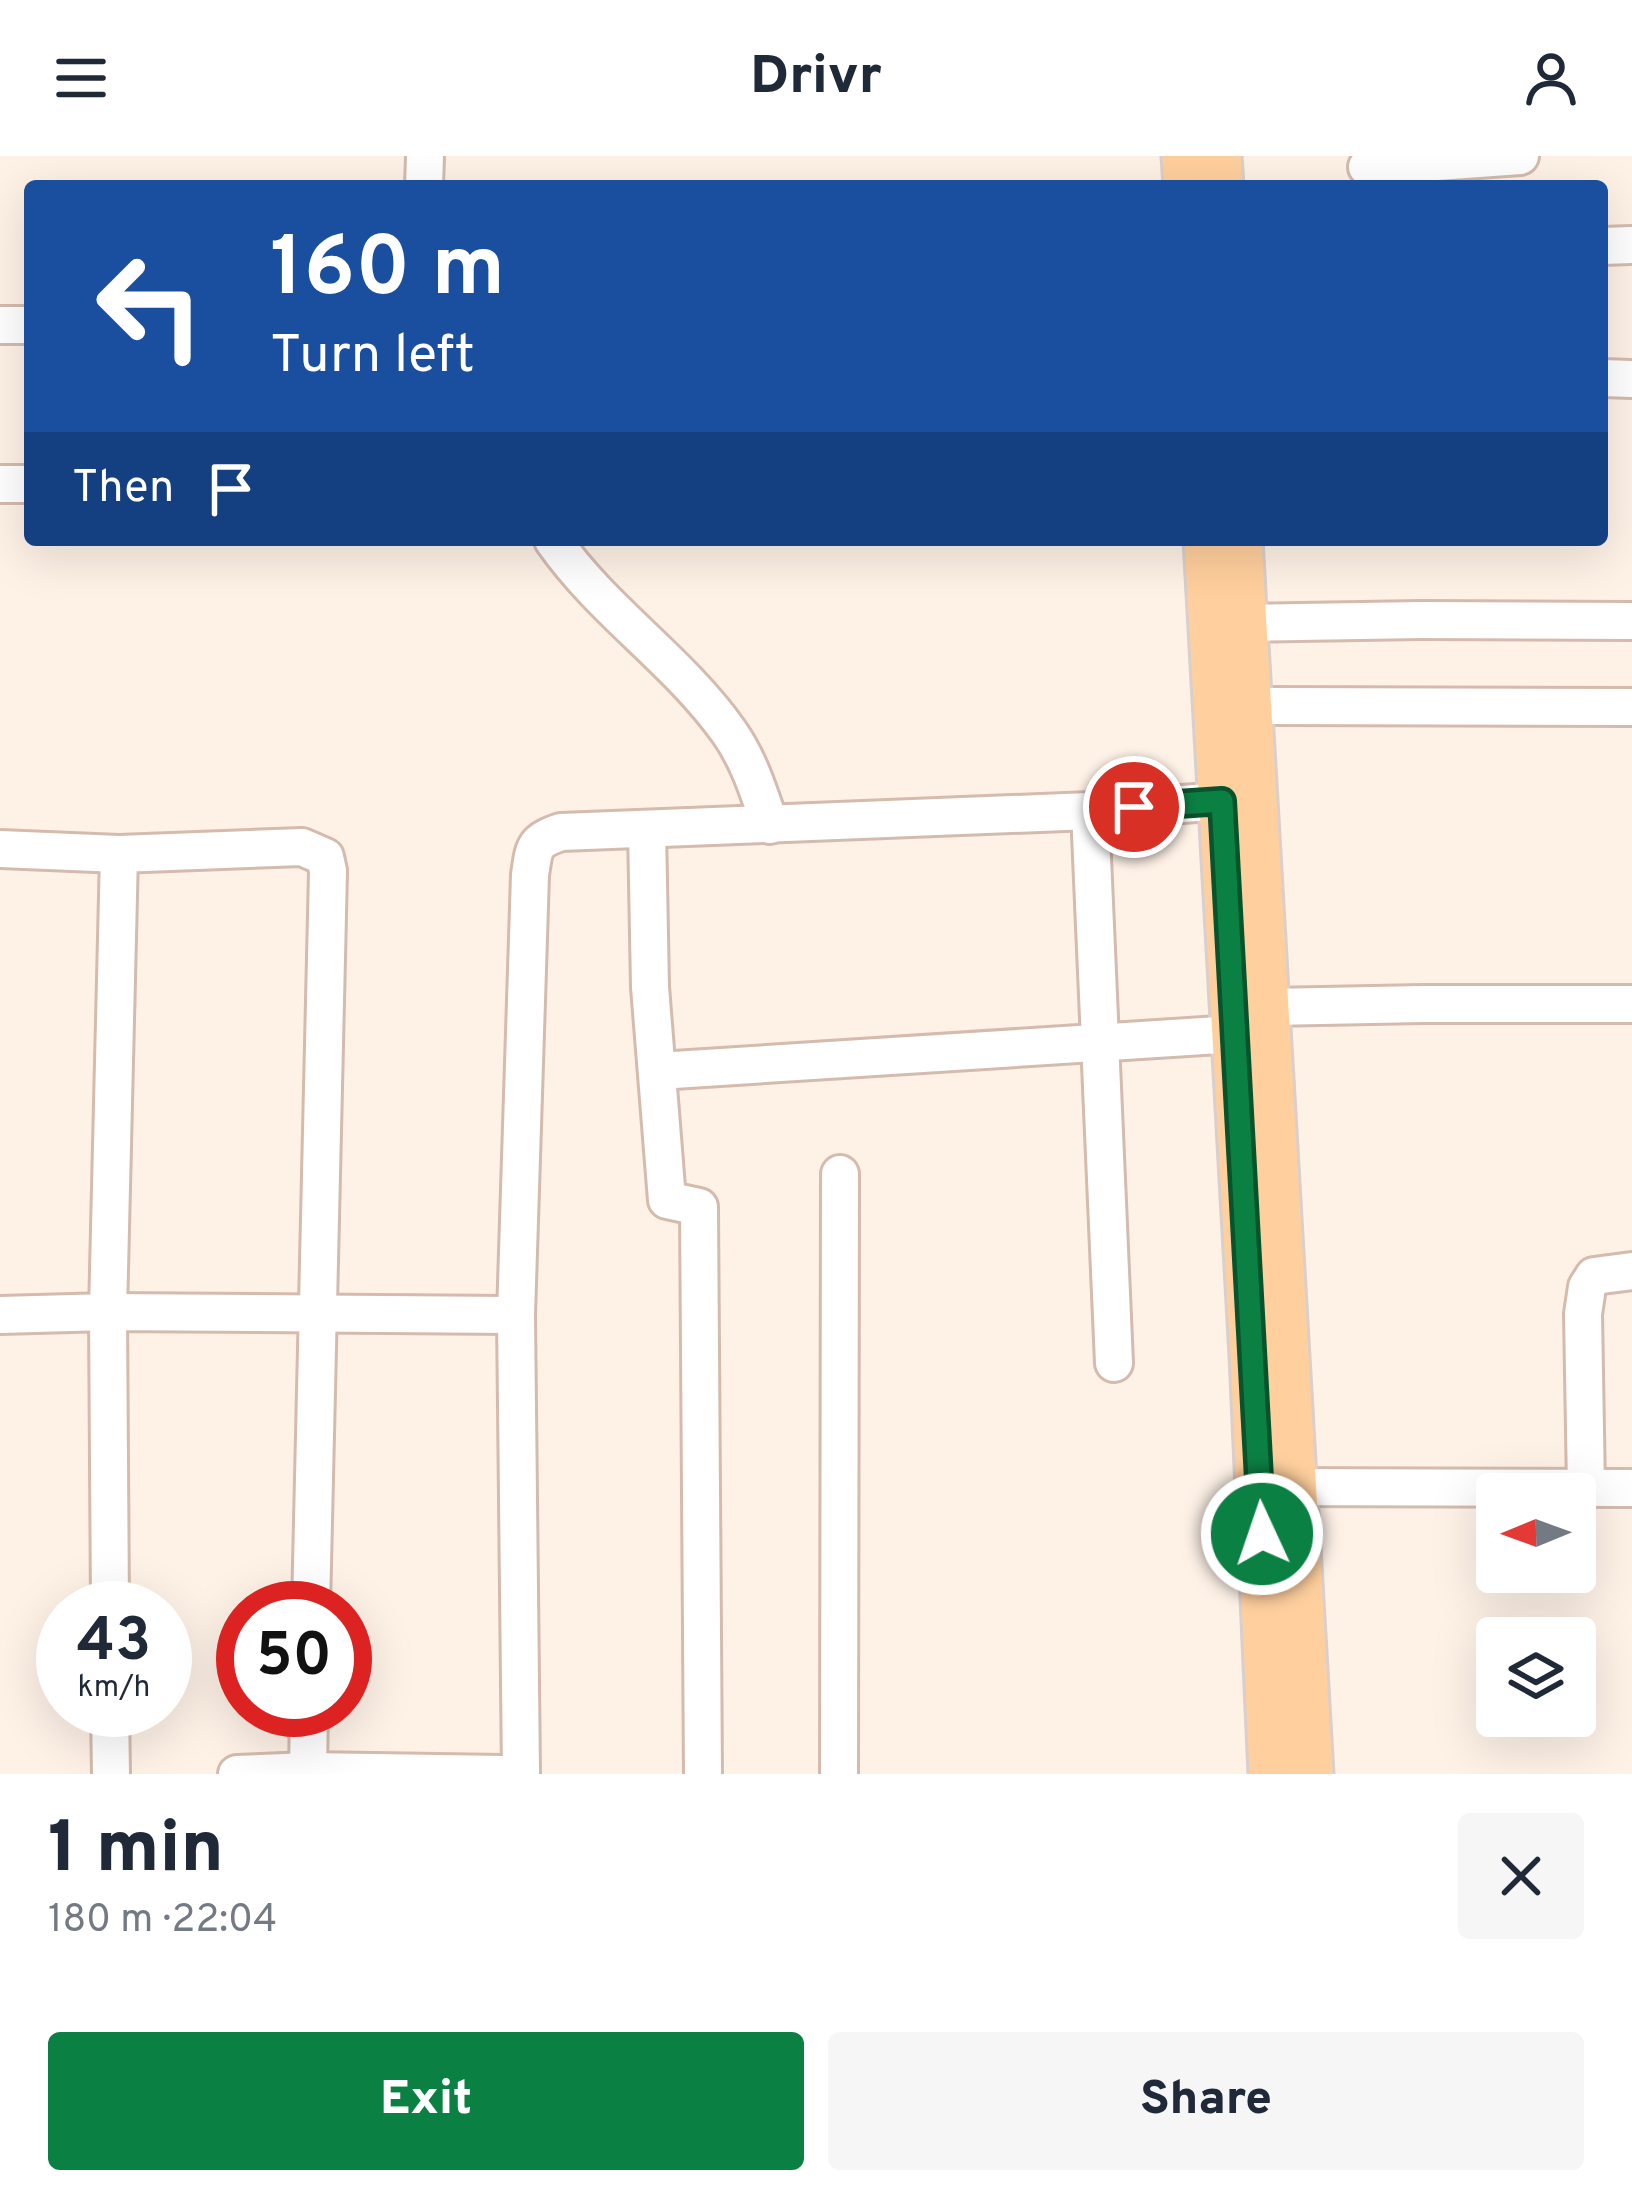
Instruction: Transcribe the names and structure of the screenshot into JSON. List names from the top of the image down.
{
  "north": "left",
  "page": {
    "header": "Drivr",
    "turn": ["160 m", "Turn left"],
    "then": "Then",
    "speed": "43 km/h",
    "limit": "50",
    "heading": ["1 min", "180 m · 22:04"],
    "buttons": ["Exit", "Share"]
  }
}
